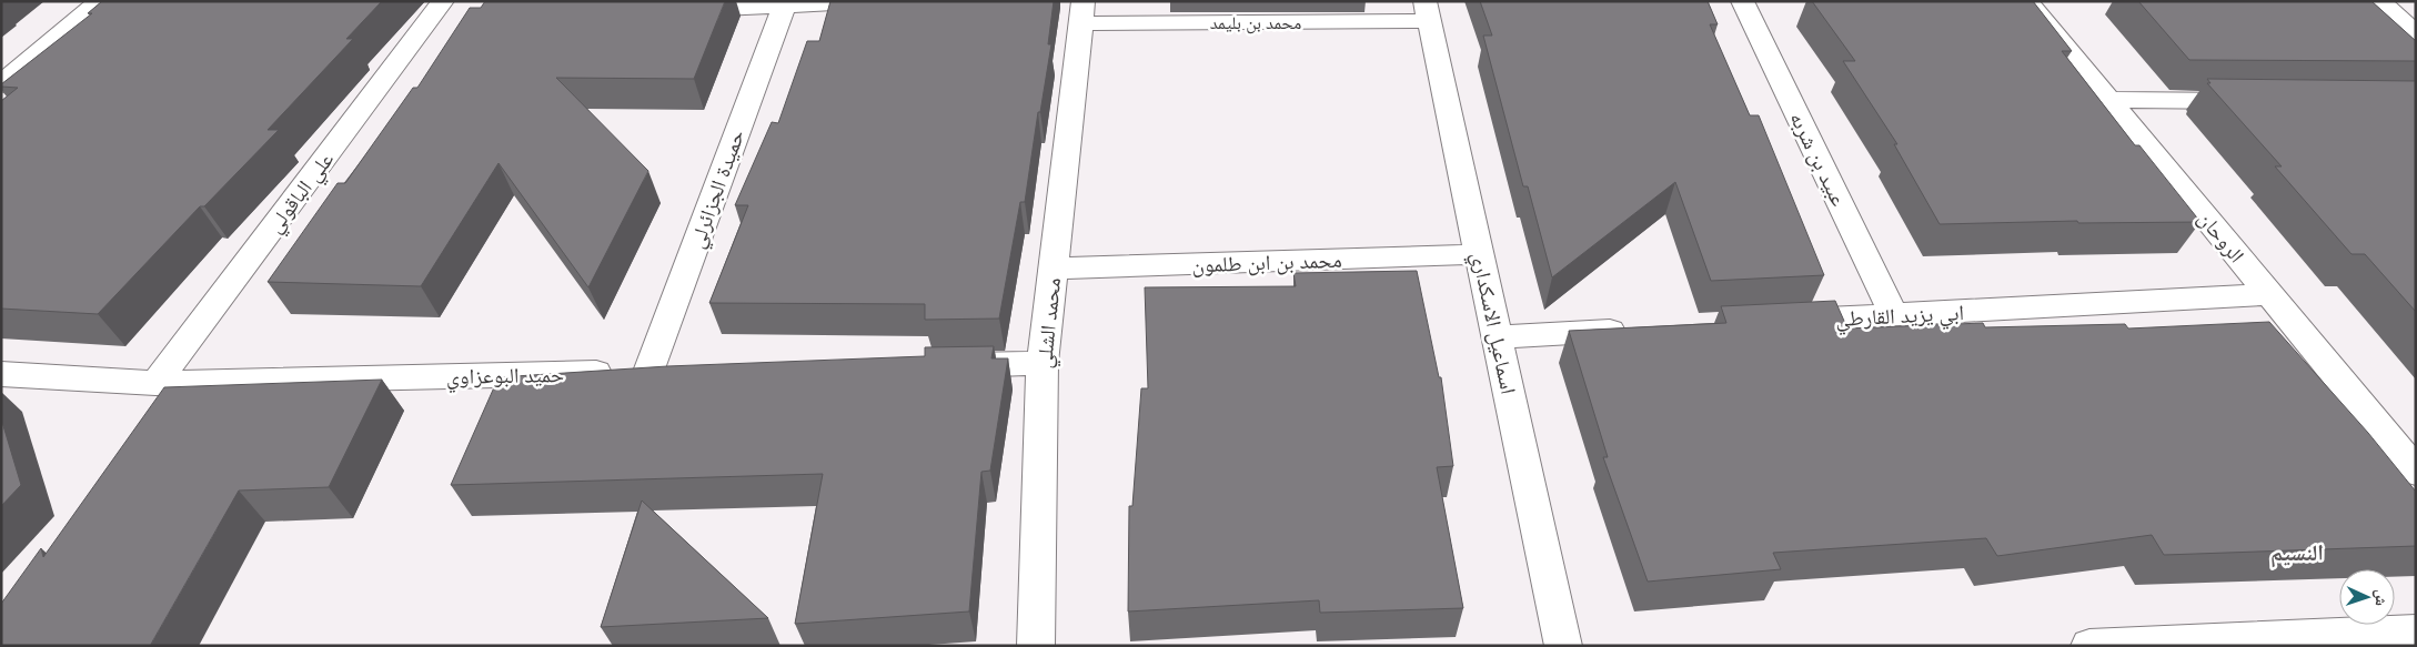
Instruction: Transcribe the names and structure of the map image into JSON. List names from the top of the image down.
{
  "streets": {
    "street": [
      "محمد بن بليمد",
      "عبيد بن شربه",
      "حميدة الجزائرلي",
      "علي الباقولي",
      "الروحان",
      "محمد بن ابن طلمون",
      "ابي يزيد القارطي",
      "محمد الشلي",
      "اسماعيل الاسكداري",
      "حميد البوعزاوي"
    ]
  },
  "crossings": [
    ["محمد بن بليمد", "محمد الشلي"],
    ["محمد بن بليمد", "اسماعيل الاسكداري"],
    ["عبيد بن شربه", "ابي يزيد القارطي"],
    ["حميدة الجزائرلي", "حميد البوعزاوي"],
    ["علي الباقولي", "حميد البوعزاوي"],
    ["الروحان", "ابي يزيد القارطي"],
    ["محمد بن ابن طلمون", "محمد الشلي"],
    ["محمد بن ابن طلمون", "اسماعيل الاسكداري"]
  ],
  "districts": ["النسيم"],
  "north": "right"
}
